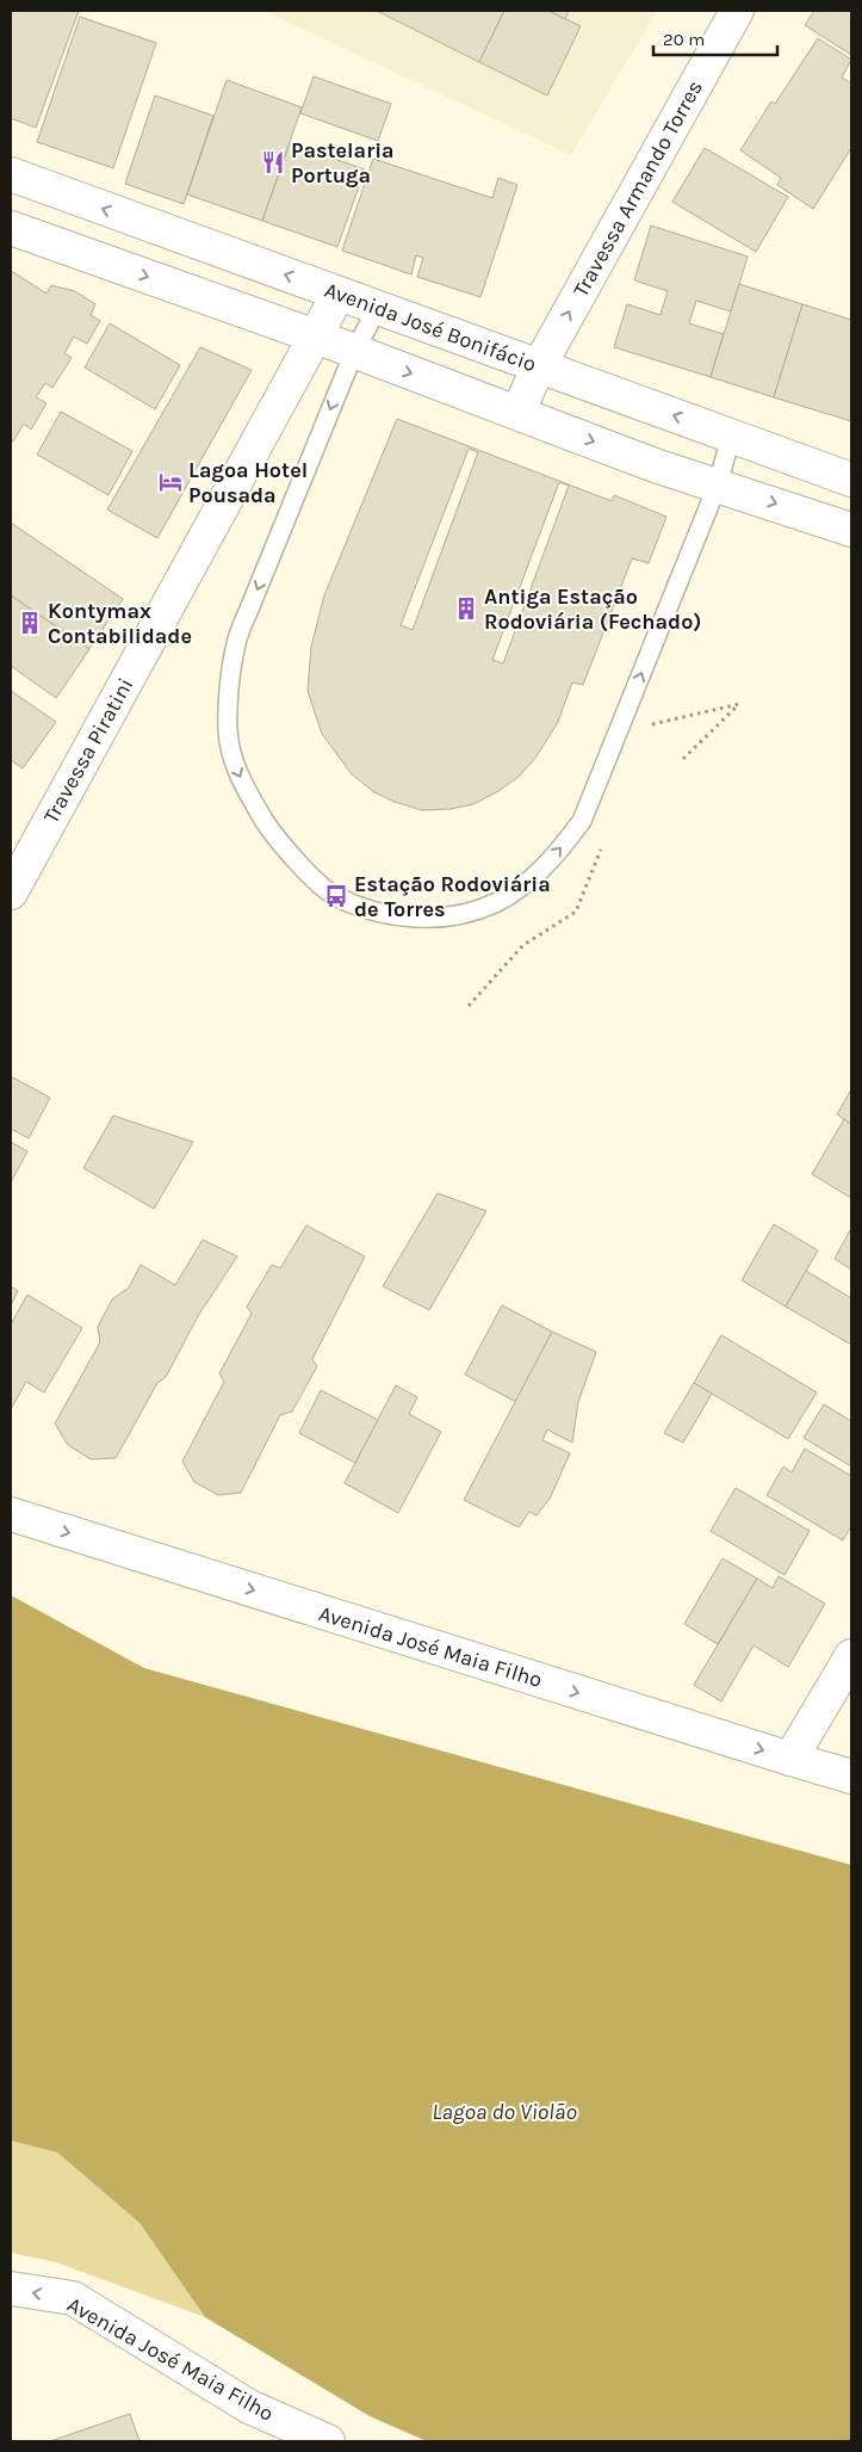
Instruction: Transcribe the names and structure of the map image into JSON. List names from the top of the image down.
{
  "streets": {
    "street": [
      "Travessa Armando Torres",
      "Avenida José Bonifácio",
      "Travessa Piratini",
      "Avenida José Maia Filho"
    ]
  },
  "crossings": [
    ["Travessa Armando Torres", "Avenida José Bonifácio"],
    ["Avenida José Bonifácio", "Travessa Piratini"]
  ],
  "one_way": ["Travessa Armando Torres"],
  "water": ["Lagoa do Violão"],
  "places": {
    "restaurant": ["Pastelaria Portuga"],
    "hotel": ["Lagoa Hotel Pousada"],
    "building": ["Antiga Estação Rodoviária (Fechado)", "Kontymax Contabilidade"],
    "bus stop": ["Estação Rodoviária de Torres"]
  },
  "scale_bar": "20 m"
}
